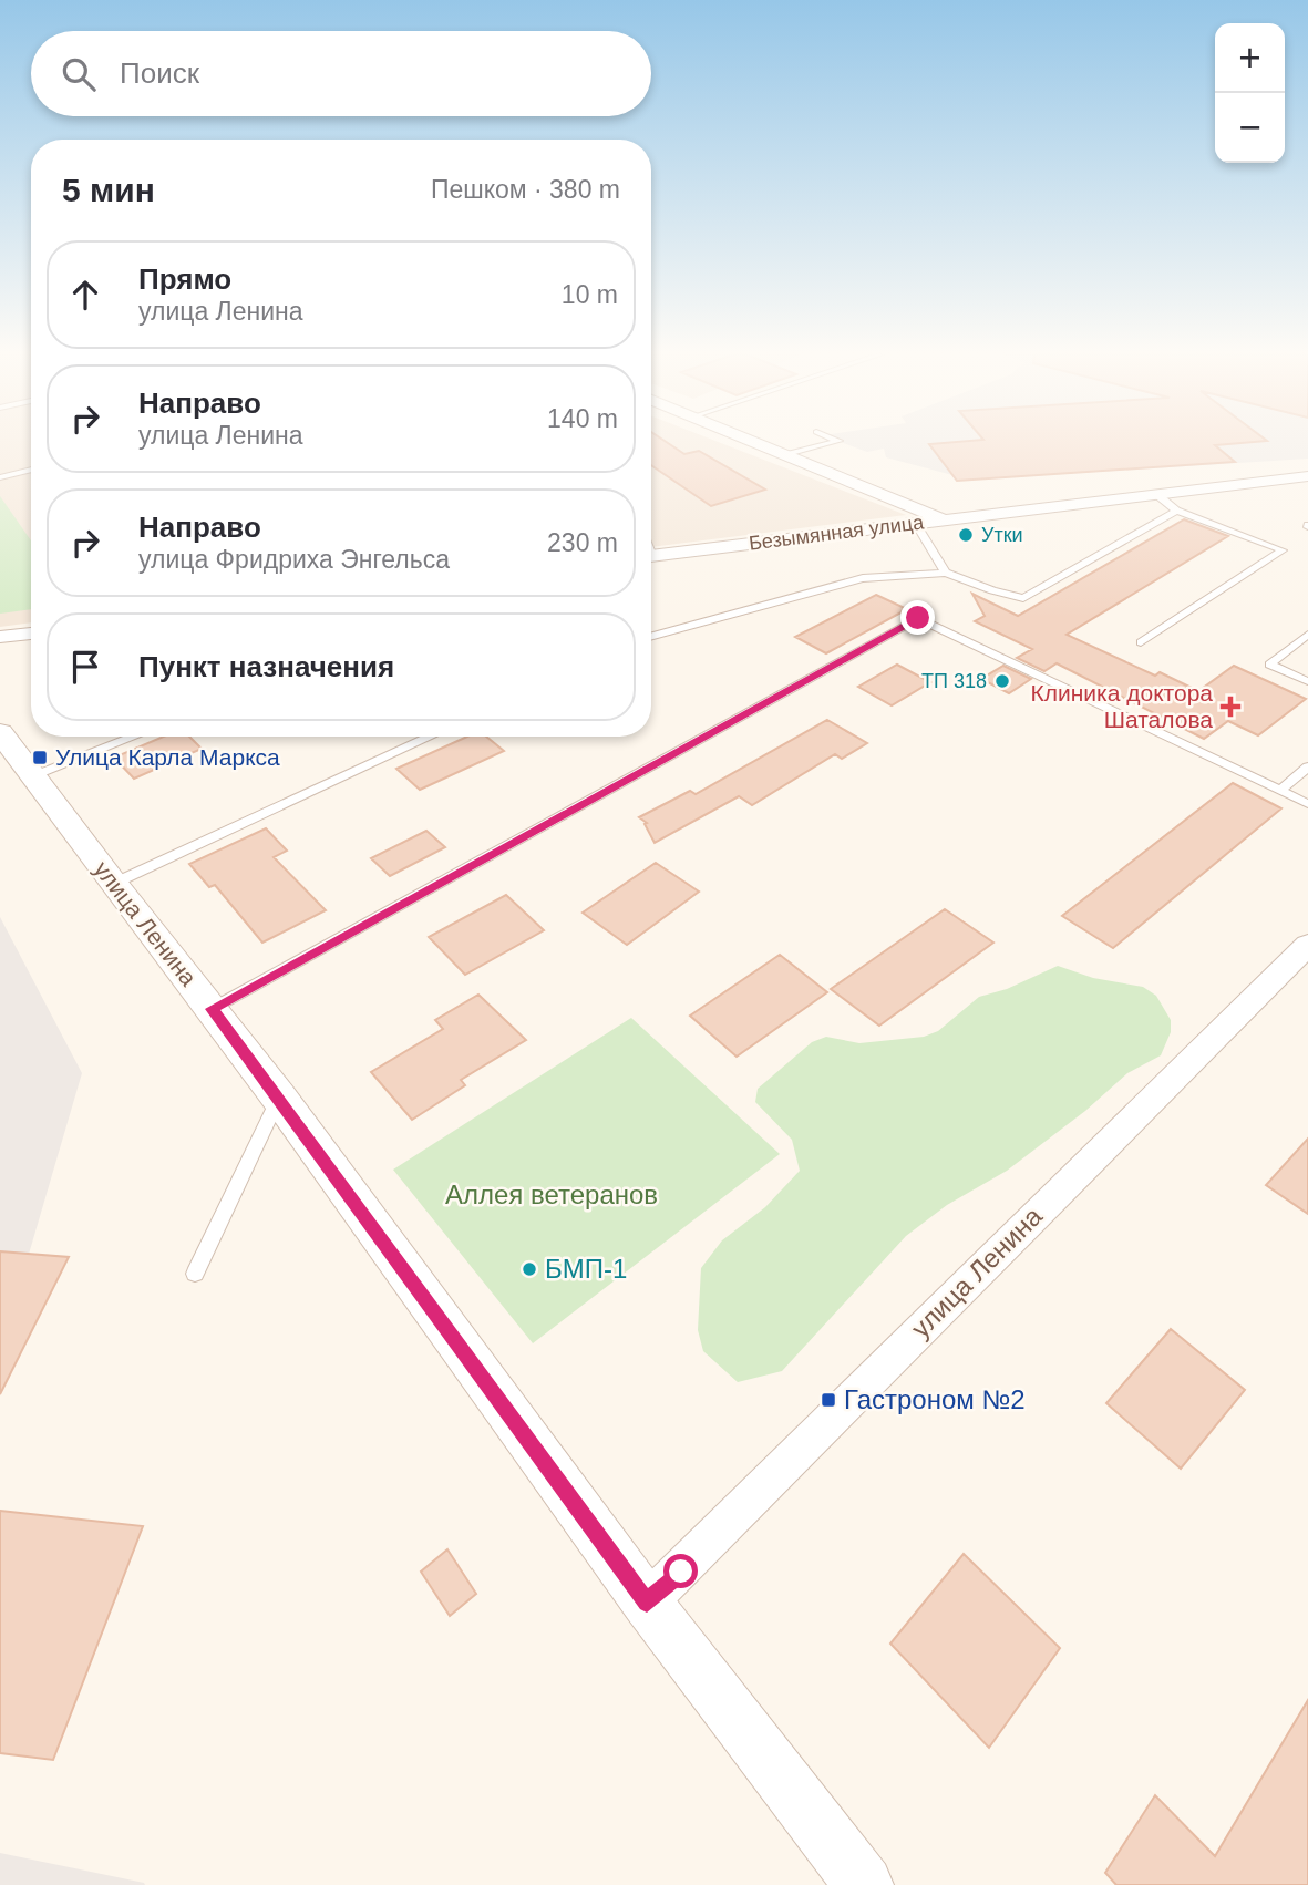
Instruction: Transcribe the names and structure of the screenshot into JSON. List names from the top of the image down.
{
  "streets": {
    "street": ["Безымянная улица", "улица Ленина"]
  },
  "parks": ["Аллея ветеранов"],
  "places": {
    "other": ["Утки", "ТП 318", "БМП-1"],
    "health": ["Клиника доктора Шаталова"],
    "transit": ["Улица Карла Маркса", "Гастроном №2"]
  },
  "page": {
    "map_buttons": ["+", "−"],
    "search": "Поиск",
    "heading": ["5 мин", "Пешком · 380 m"],
    "list": [
      ["Прямо", "улица Ленина", "10 m"],
      ["Направо", "улица Ленина", "140 m"],
      ["Направо", "улица Фридриха Энгельса", "230 m"],
      "Пункт назначения"
    ]
  }
}
